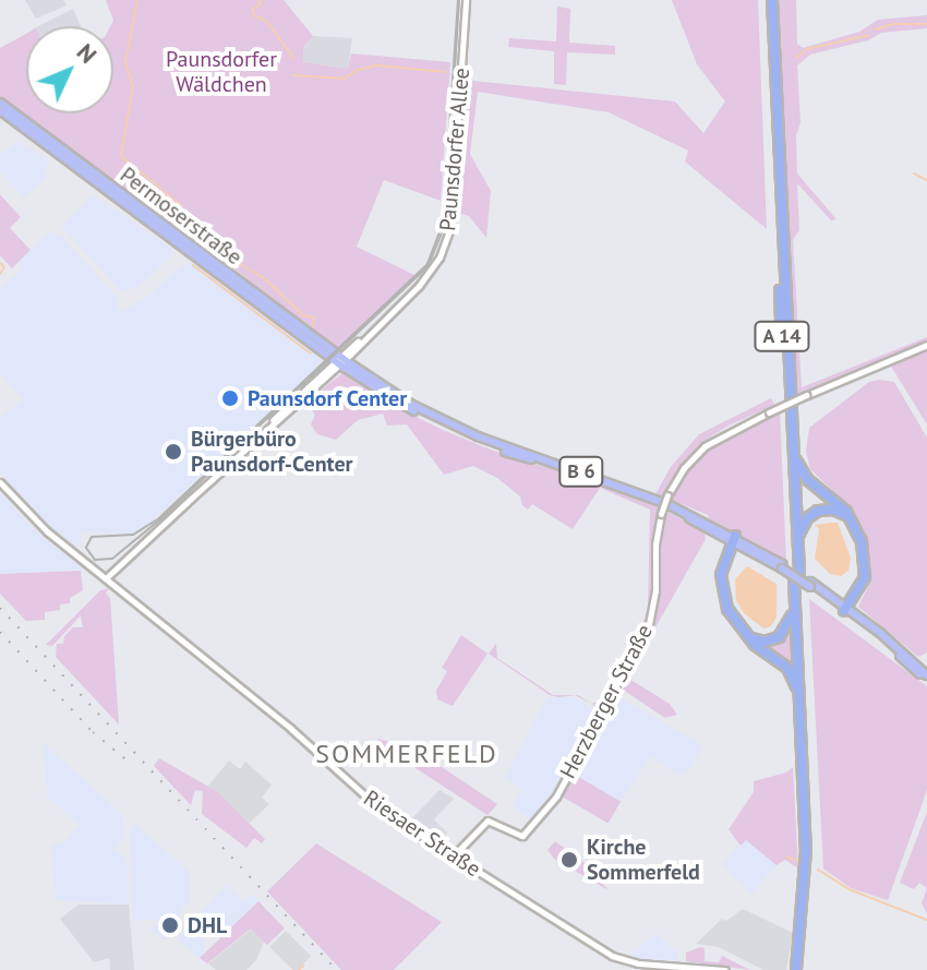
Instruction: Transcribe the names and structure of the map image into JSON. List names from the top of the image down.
{
  "streets": {
    "highway": ["A 14"],
    "main road": [
      "Paunsdorfer Allee",
      "Permoserstraße",
      "B 6",
      "Herzberger Straße",
      "Riesaer Straße"
    ]
  },
  "crossings": [
    ["Paunsdorfer Allee", "Permoserstraße"],
    ["Paunsdorfer Allee", "B 6"],
    ["Paunsdorfer Allee", "Riesaer Straße"],
    ["Permoserstraße", "B 6"],
    ["A 14", "B 6"],
    ["Herzberger Straße", "Riesaer Straße"]
  ],
  "districts": ["SOMMERFELD"],
  "parks": ["Paunsdorfer Wäldchen"],
  "places": [
    "Paunsdorf Center",
    "Bürgerbüro Paunsdorf-Center",
    "Kirche Sommerfeld",
    "DHL"
  ],
  "north": "top right"
}
